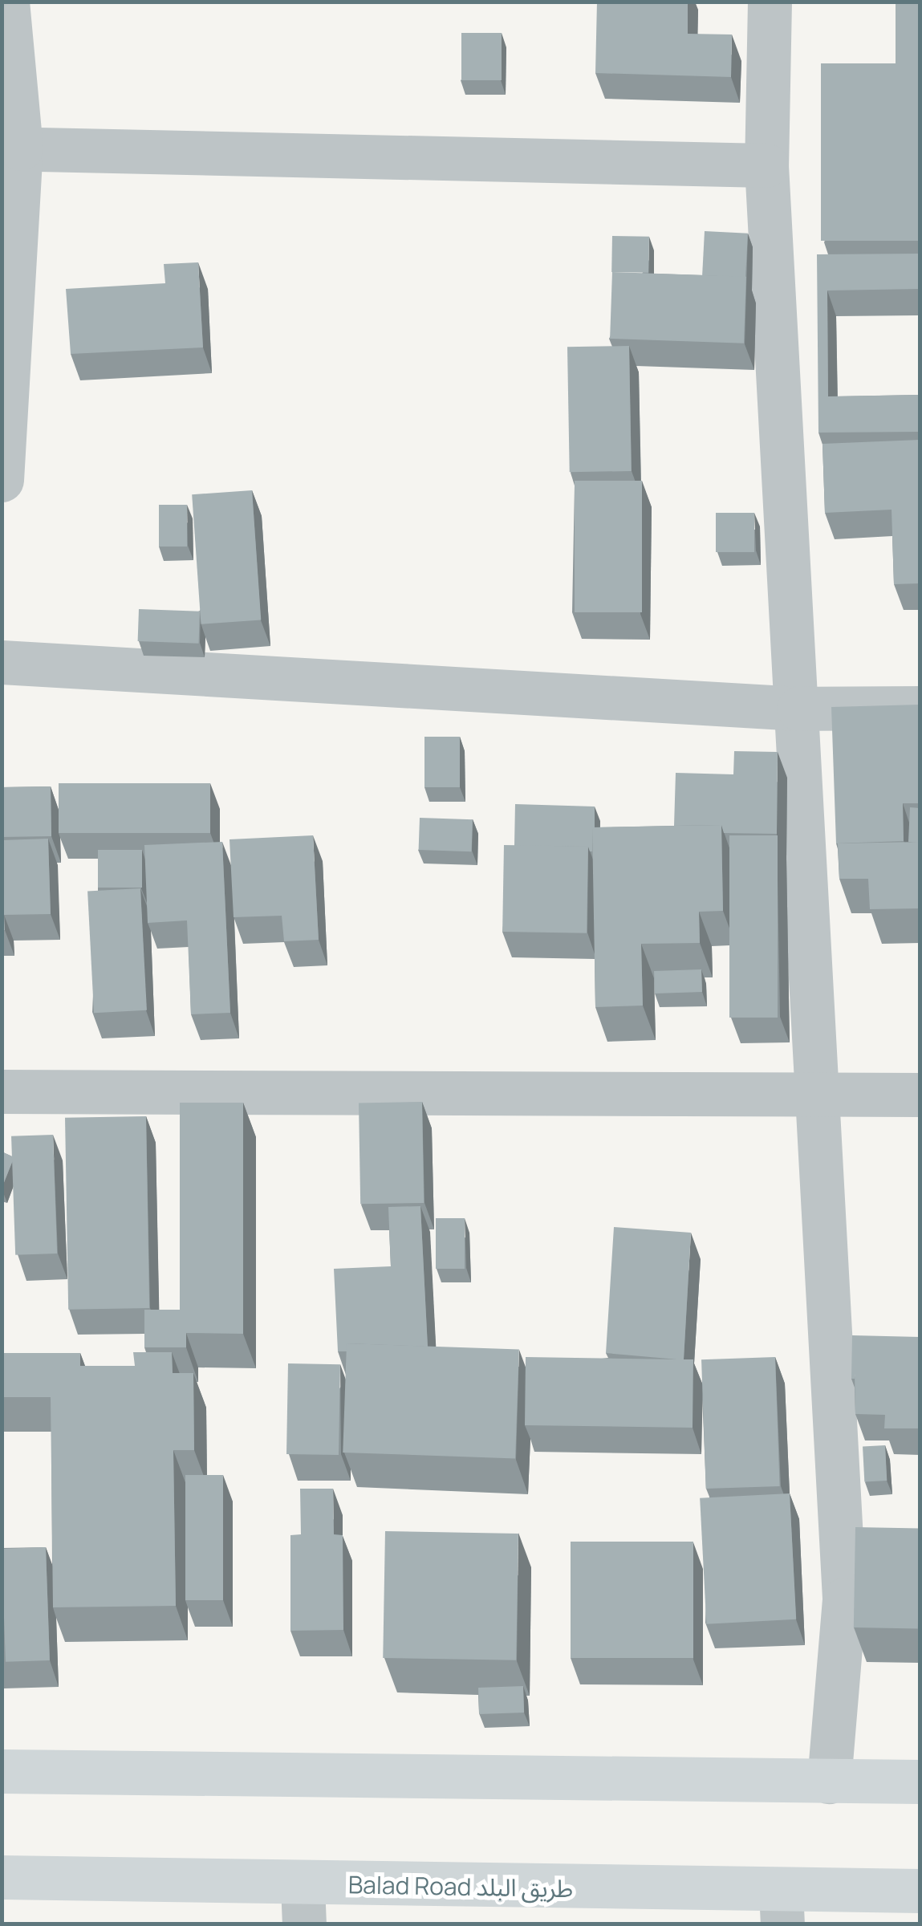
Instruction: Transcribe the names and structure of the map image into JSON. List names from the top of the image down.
{
  "streets": {
    "highway": ["Balad Road طريق البلد"]
  }
}
